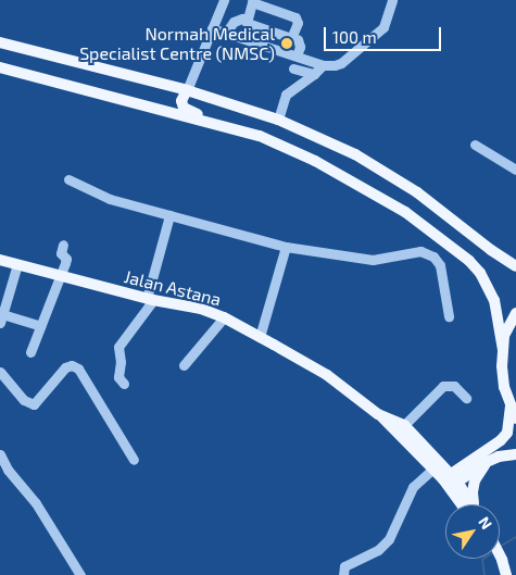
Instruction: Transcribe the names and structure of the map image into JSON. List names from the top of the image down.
{
  "streets": {
    "main road": ["Jalan Astana"]
  },
  "places": ["Normah Medical Specialist Centre (NMSC)"],
  "scale_bar": "100 m",
  "north": "top right"
}
